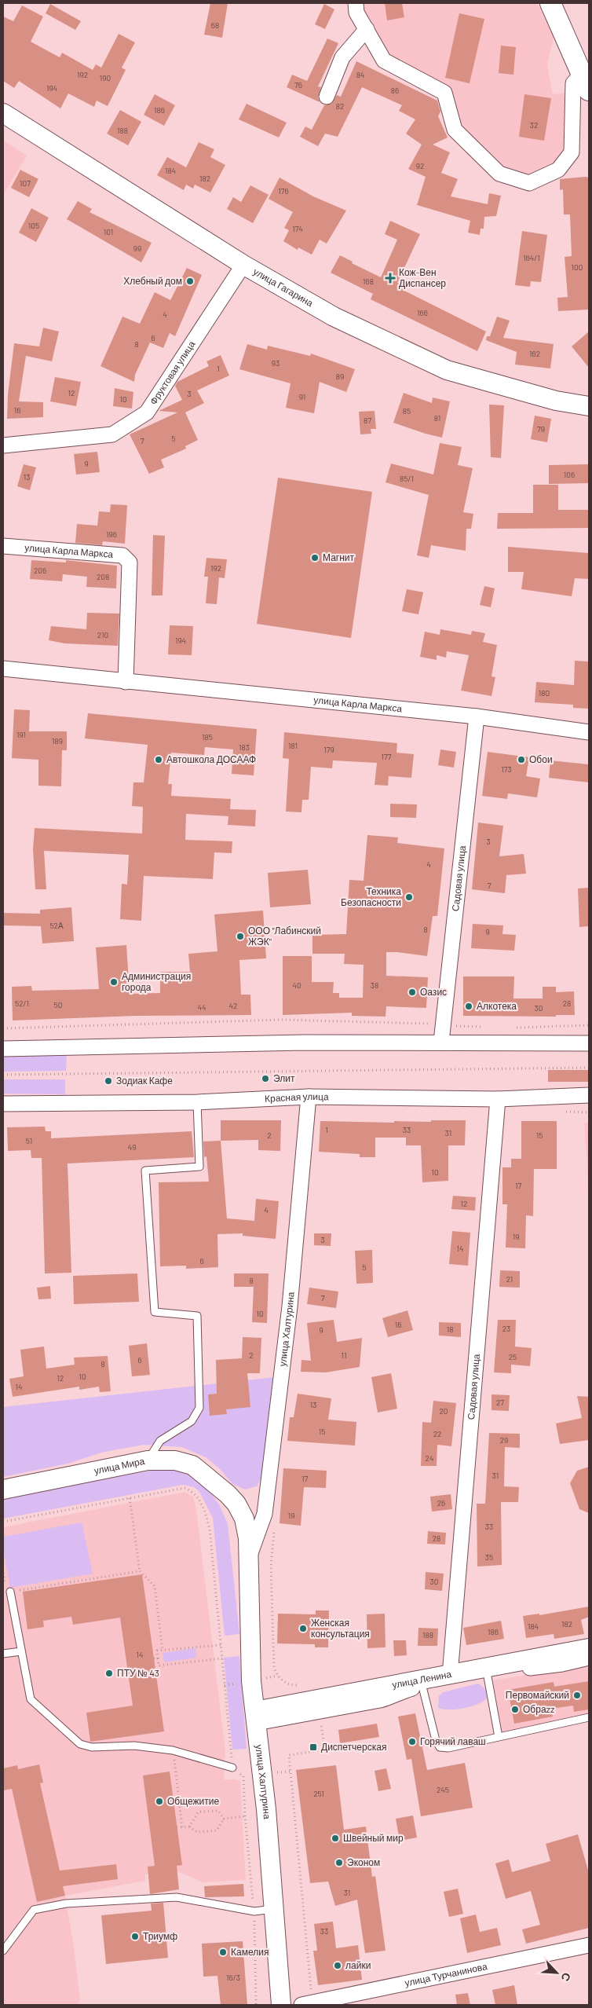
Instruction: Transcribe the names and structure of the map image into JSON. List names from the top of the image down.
{
  "streets": {
    "street": [
      "улица Гагарина",
      "Фруктовая улица",
      "улица Карла Маркса",
      "Садовая улица",
      "Красная улица",
      "улица Халтурина",
      "улица Мира",
      "улица Ленина",
      "улица Турчанинова"
    ]
  },
  "crossings": [
    ["улица Гагарина", "Фруктовая улица"],
    ["улица Карла Маркса", "Садовая улица"],
    ["Садовая улица", "Красная улица"],
    ["Садовая улица", "улица Ленина"],
    ["Красная улица", "улица Халтурина"],
    ["улица Халтурина", "улица Мира"],
    ["улица Халтурина", "улица Ленина"]
  ],
  "places": {
    "health": ["Кож-Вен Диспансер"],
    "other": [
      "Хлебный дом",
      "Магнит",
      "Автошкола ДОСААФ",
      "Обои",
      "Техника Безопасности",
      "ООО \"Лабинский ЖЭК\"",
      "Администрация города",
      "Оазис",
      "Алкотека",
      "Элит",
      "Зодиак Кафе",
      "Женская консультация",
      "ПТУ № 43",
      "Первомайский",
      "Обраzz",
      "Горячий лаваш",
      "Общежитие",
      "Швейный мир",
      "Эконом",
      "Триумф",
      "Камелия",
      "лайки"
    ],
    "transit": ["Диспетчерская"]
  },
  "house_numbers": [
    "68",
    "192",
    "84",
    "190",
    "76",
    "194",
    "86",
    "82",
    "186",
    "32",
    "188",
    "92",
    "184",
    "182",
    "107",
    "176",
    "105",
    "174",
    "101",
    "99",
    "164/1",
    "100",
    "168",
    "166",
    "4",
    "6",
    "8",
    "162",
    "93",
    "1",
    "89",
    "12",
    "3",
    "91",
    "10",
    "16",
    "85",
    "81",
    "87",
    "79",
    "5",
    "7",
    "9",
    "106",
    "13",
    "85/1",
    "196",
    "192",
    "206",
    "208",
    "210",
    "194",
    "180",
    "191",
    "185",
    "189",
    "181",
    "183",
    "179",
    "177",
    "173",
    "3",
    "4",
    "7",
    "52А",
    "8",
    "9",
    "40",
    "38",
    "52/1",
    "28",
    "50",
    "42",
    "44",
    "30",
    "1",
    "33",
    "31",
    "2",
    "15",
    "51",
    "49",
    "10",
    "17",
    "12",
    "4",
    "19",
    "3",
    "14",
    "6",
    "5",
    "21",
    "8",
    "7",
    "10",
    "16",
    "23",
    "18",
    "9",
    "2",
    "11",
    "25",
    "6",
    "8",
    "10",
    "12",
    "14",
    "27",
    "13",
    "20",
    "15",
    "22",
    "29",
    "24",
    "31",
    "17",
    "26",
    "19",
    "33",
    "28",
    "35",
    "30",
    "182",
    "184",
    "186",
    "188",
    "14",
    "245",
    "251",
    "31",
    "33",
    "16/3"
  ],
  "north": "bottom right"
}
